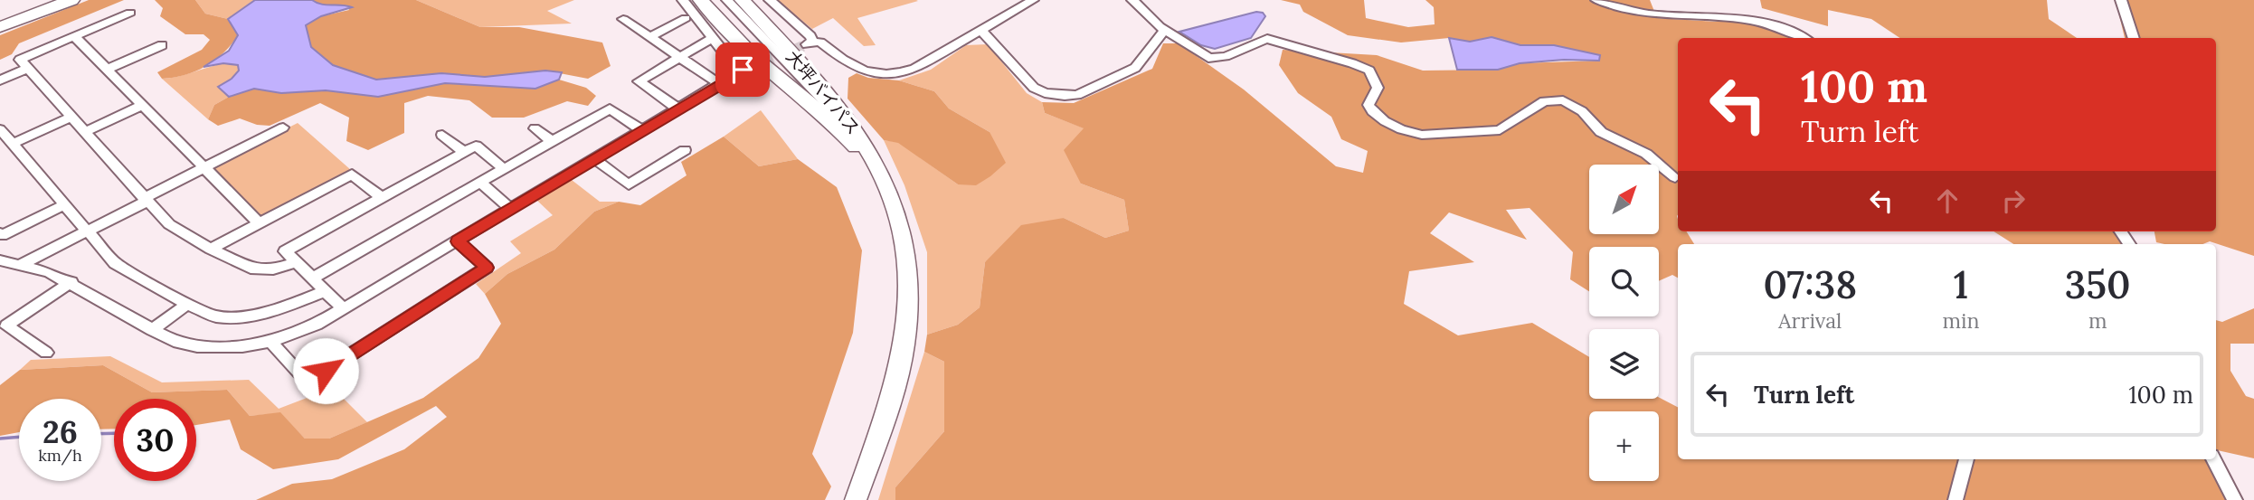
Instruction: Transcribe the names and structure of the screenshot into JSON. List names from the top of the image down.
{
  "streets": {
    "highway": ["大坪バイパス"]
  },
  "north": "top right",
  "page": {
    "turn": ["100 m", "Turn left"],
    "map_buttons": "+",
    "eta": [
      "07:38",
      "Arrival",
      "1",
      "min",
      "350",
      "m"
    ],
    "list": [
      {
        "name": "Turn left",
        "value": "100 m"
      }
    ],
    "speed": "26 km/h",
    "limit": "30"
  }
}
